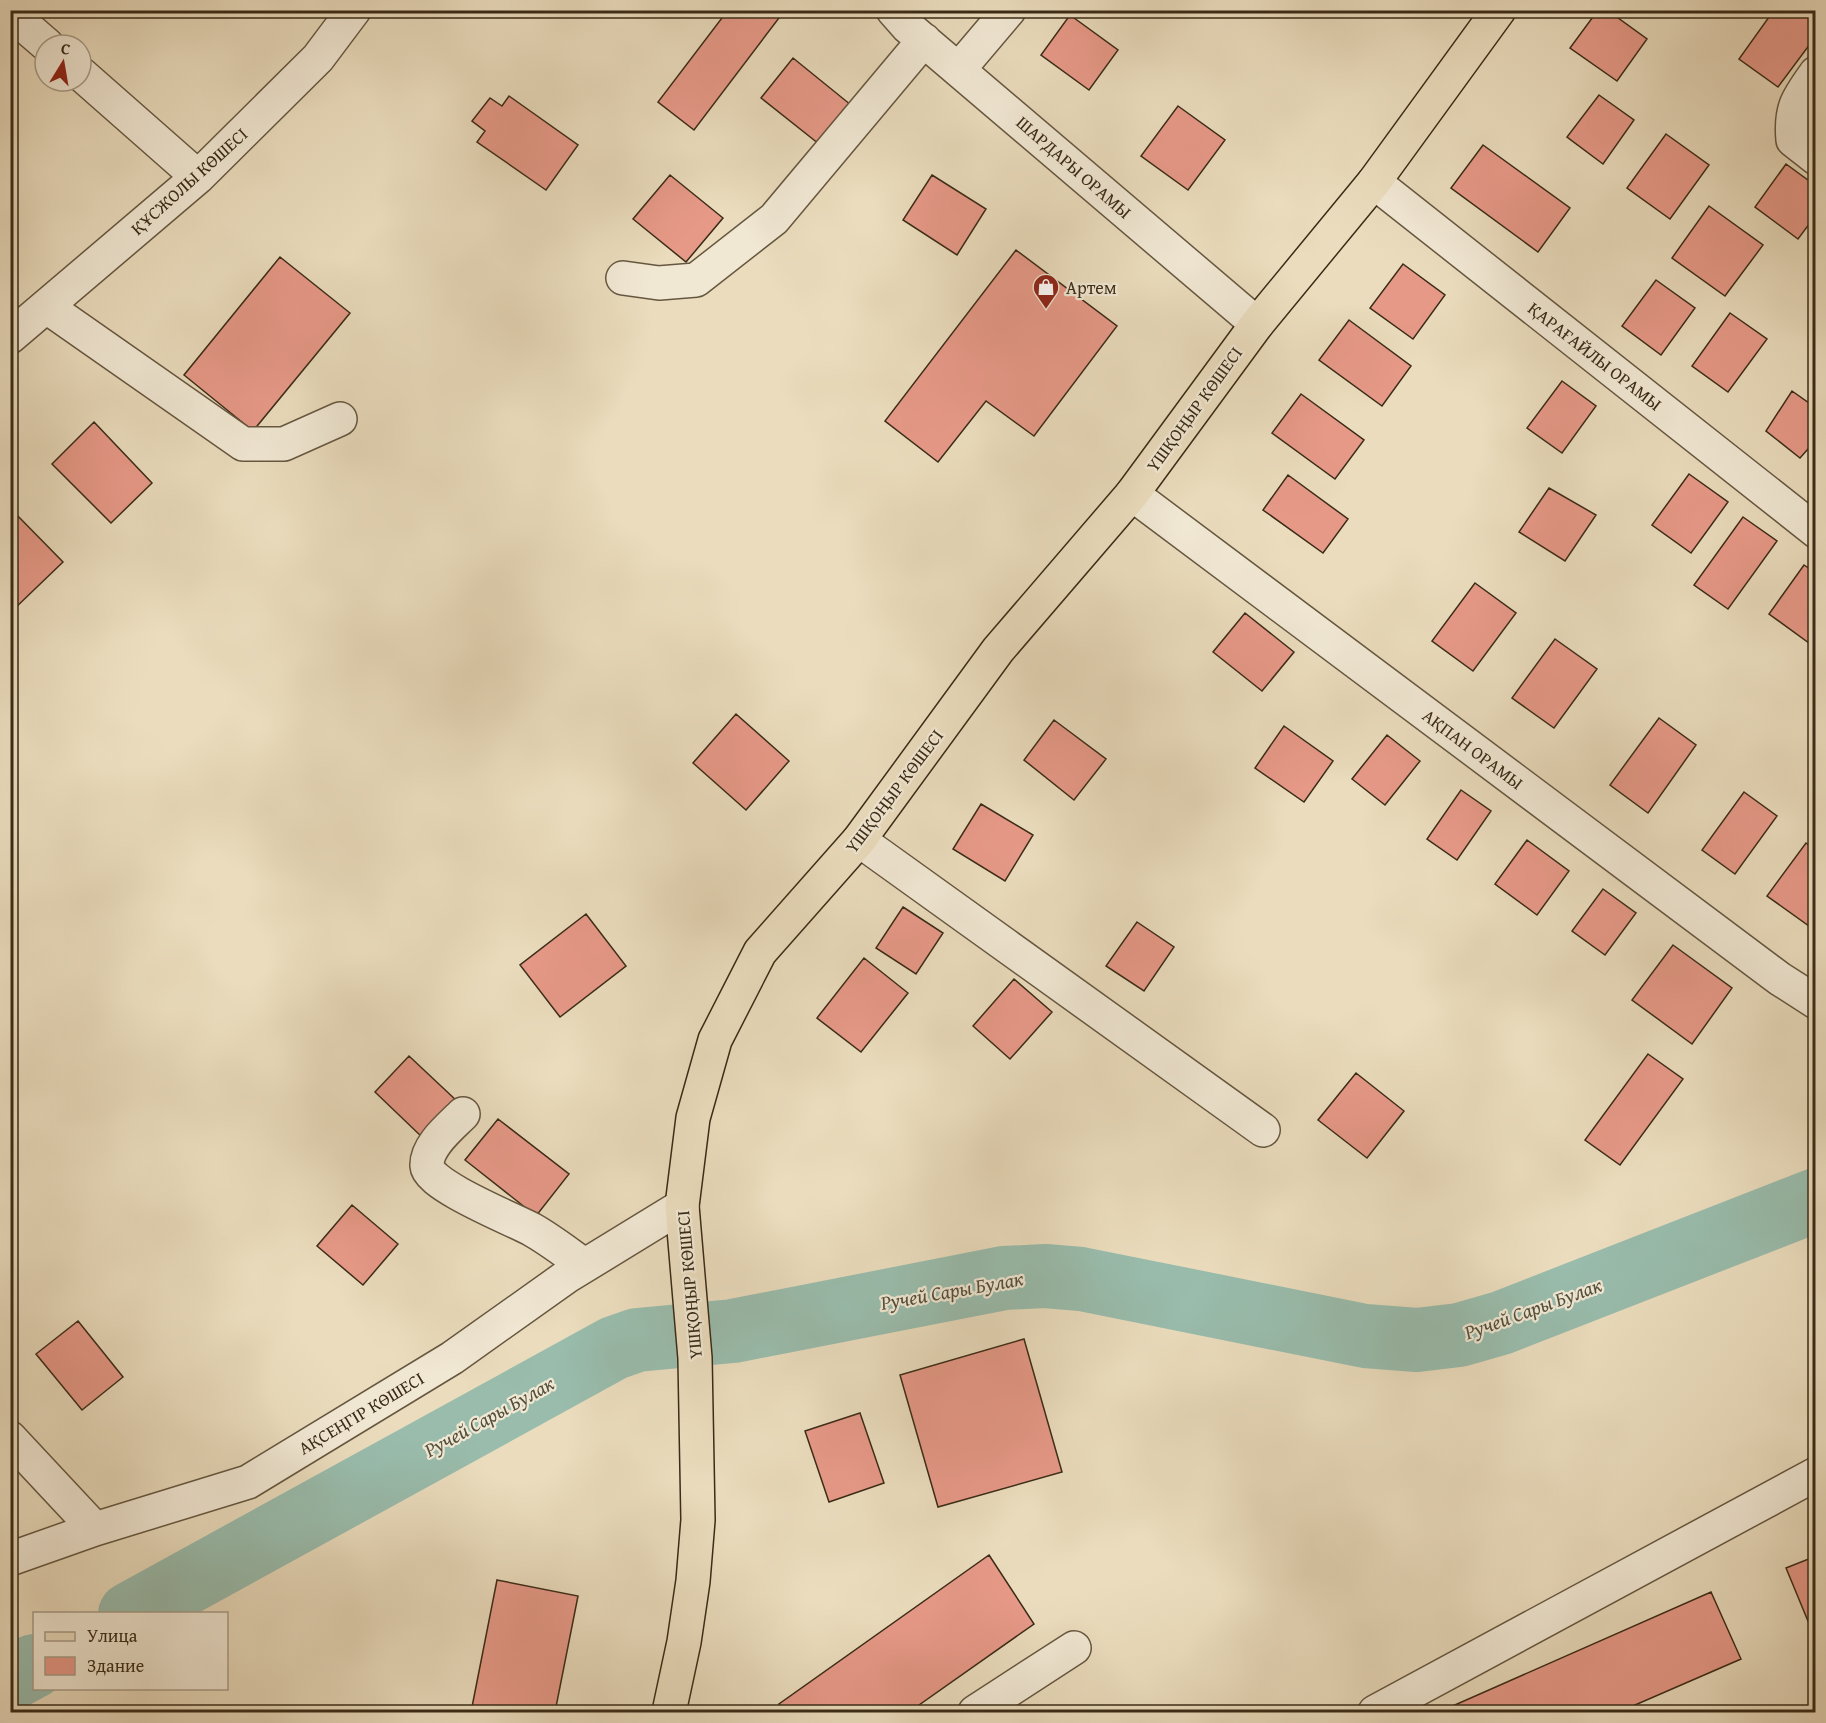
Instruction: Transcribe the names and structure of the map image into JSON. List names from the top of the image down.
{
  "streets": {
    "main road": ["ҮШҚОҢЫР КӨШЕСІ"],
    "street": [
      "ШАРДАРЫ ОРАМЫ",
      "ҚҰСЖОЛЫ КӨШЕСІ",
      "ҚАРАҒАЙЛЫ ОРАМЫ",
      "АҚПАН ОРАМЫ",
      "АҚСЕҢГІР КӨШЕСІ"
    ]
  },
  "crossings": [
    ["ШАРДАРЫ ОРАМЫ", "ҮШҚОҢЫР КӨШЕСІ"],
    ["ҚАРАҒАЙЛЫ ОРАМЫ", "ҮШҚОҢЫР КӨШЕСІ"],
    ["ҮШҚОҢЫР КӨШЕСІ", "АҚПАН ОРАМЫ"],
    ["ҮШҚОҢЫР КӨШЕСІ", "АҚСЕҢГІР КӨШЕСІ"]
  ],
  "water": ["Ручей Сары Булак"],
  "places": {
    "shop": ["Артем"]
  },
  "legend": ["Улица", "Здание"],
  "north": "top"
}
